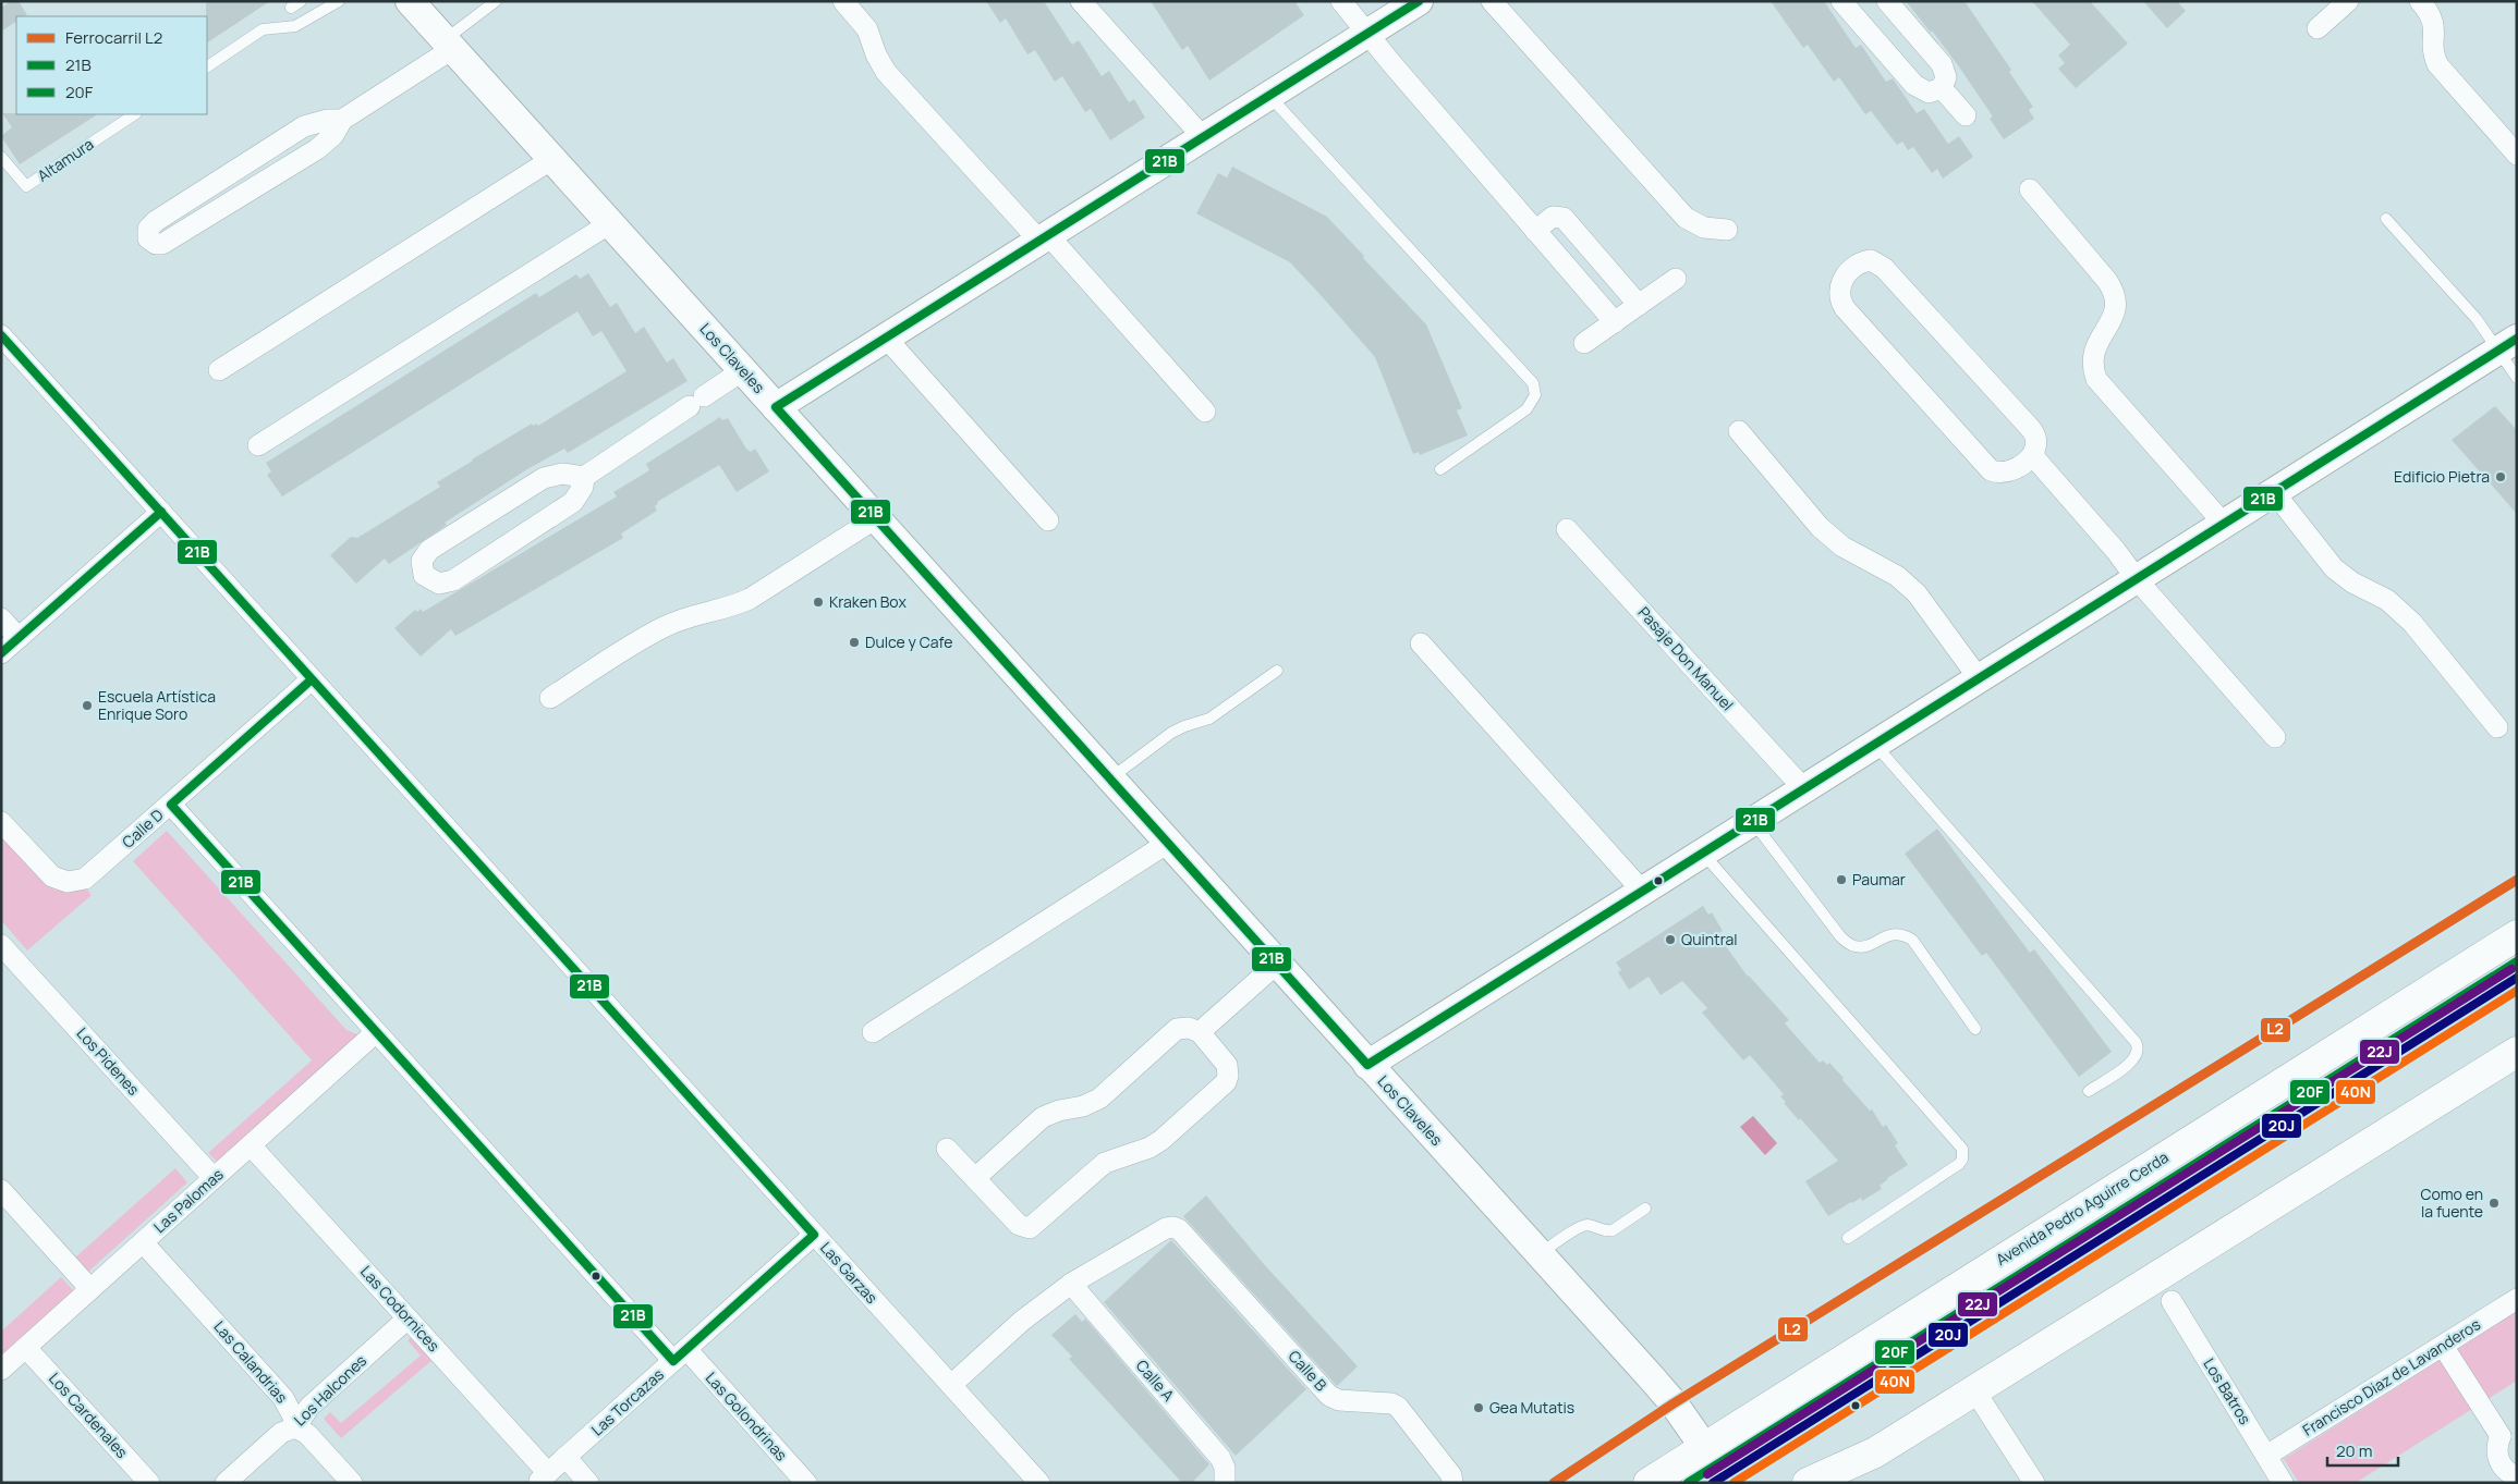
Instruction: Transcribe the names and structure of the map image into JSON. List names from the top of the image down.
{
  "streets": {
    "highway": ["Avenida Pedro Aguirre Cerda"],
    "street": [
      "Los Claveles",
      "Pasaje Don Manuel",
      "Calle D",
      "Los Pidenes",
      "Las Palomas",
      "Las Garzas",
      "Las Codornices",
      "Las Calandrias",
      "Calle B",
      "Francisco Diaz de Lavanderos",
      "Calle A",
      "Los Halcones",
      "Los Batros",
      "Las Torcazas",
      "Los Cardenales",
      "Las Golondrinas"
    ],
    "lane": ["Altamura"]
  },
  "crossings": [
    ["Los Claveles", "Avenida Pedro Aguirre Cerda"],
    ["Calle D", "Las Garzas"],
    ["Calle D", "Las Golondrinas"],
    ["Los Pidenes", "Las Palomas"],
    ["Las Palomas", "Las Codornices"],
    ["Las Palomas", "Las Calandrias"],
    ["Las Palomas", "Los Cardenales"],
    ["Las Palomas", "Las Golondrinas"],
    ["Las Garzas", "Las Torcazas"],
    ["Las Codornices", "Los Halcones"],
    ["Las Codornices", "Las Torcazas"],
    ["Las Calandrias", "Los Halcones"],
    ["Calle B", "Calle A"],
    ["Francisco Diaz de Lavanderos", "Los Batros"],
    ["Las Torcazas", "Las Golondrinas"]
  ],
  "places": [
    "Edificio Pietra",
    "Kraken Box",
    "Dulce y Cafe",
    "Escuela Artística Enrique Soro",
    "Paumar",
    "Quintral",
    "Como en la fuente",
    "Gea Mutatis"
  ],
  "lines": [
    "transit line 21B",
    "rail line L2",
    "transit line 20F",
    "transit line 22J",
    "transit line 20J",
    "transit line 40N"
  ],
  "legend": ["Ferrocarril L2", "21B", "20F"],
  "scale_bar": "20 m"
}
